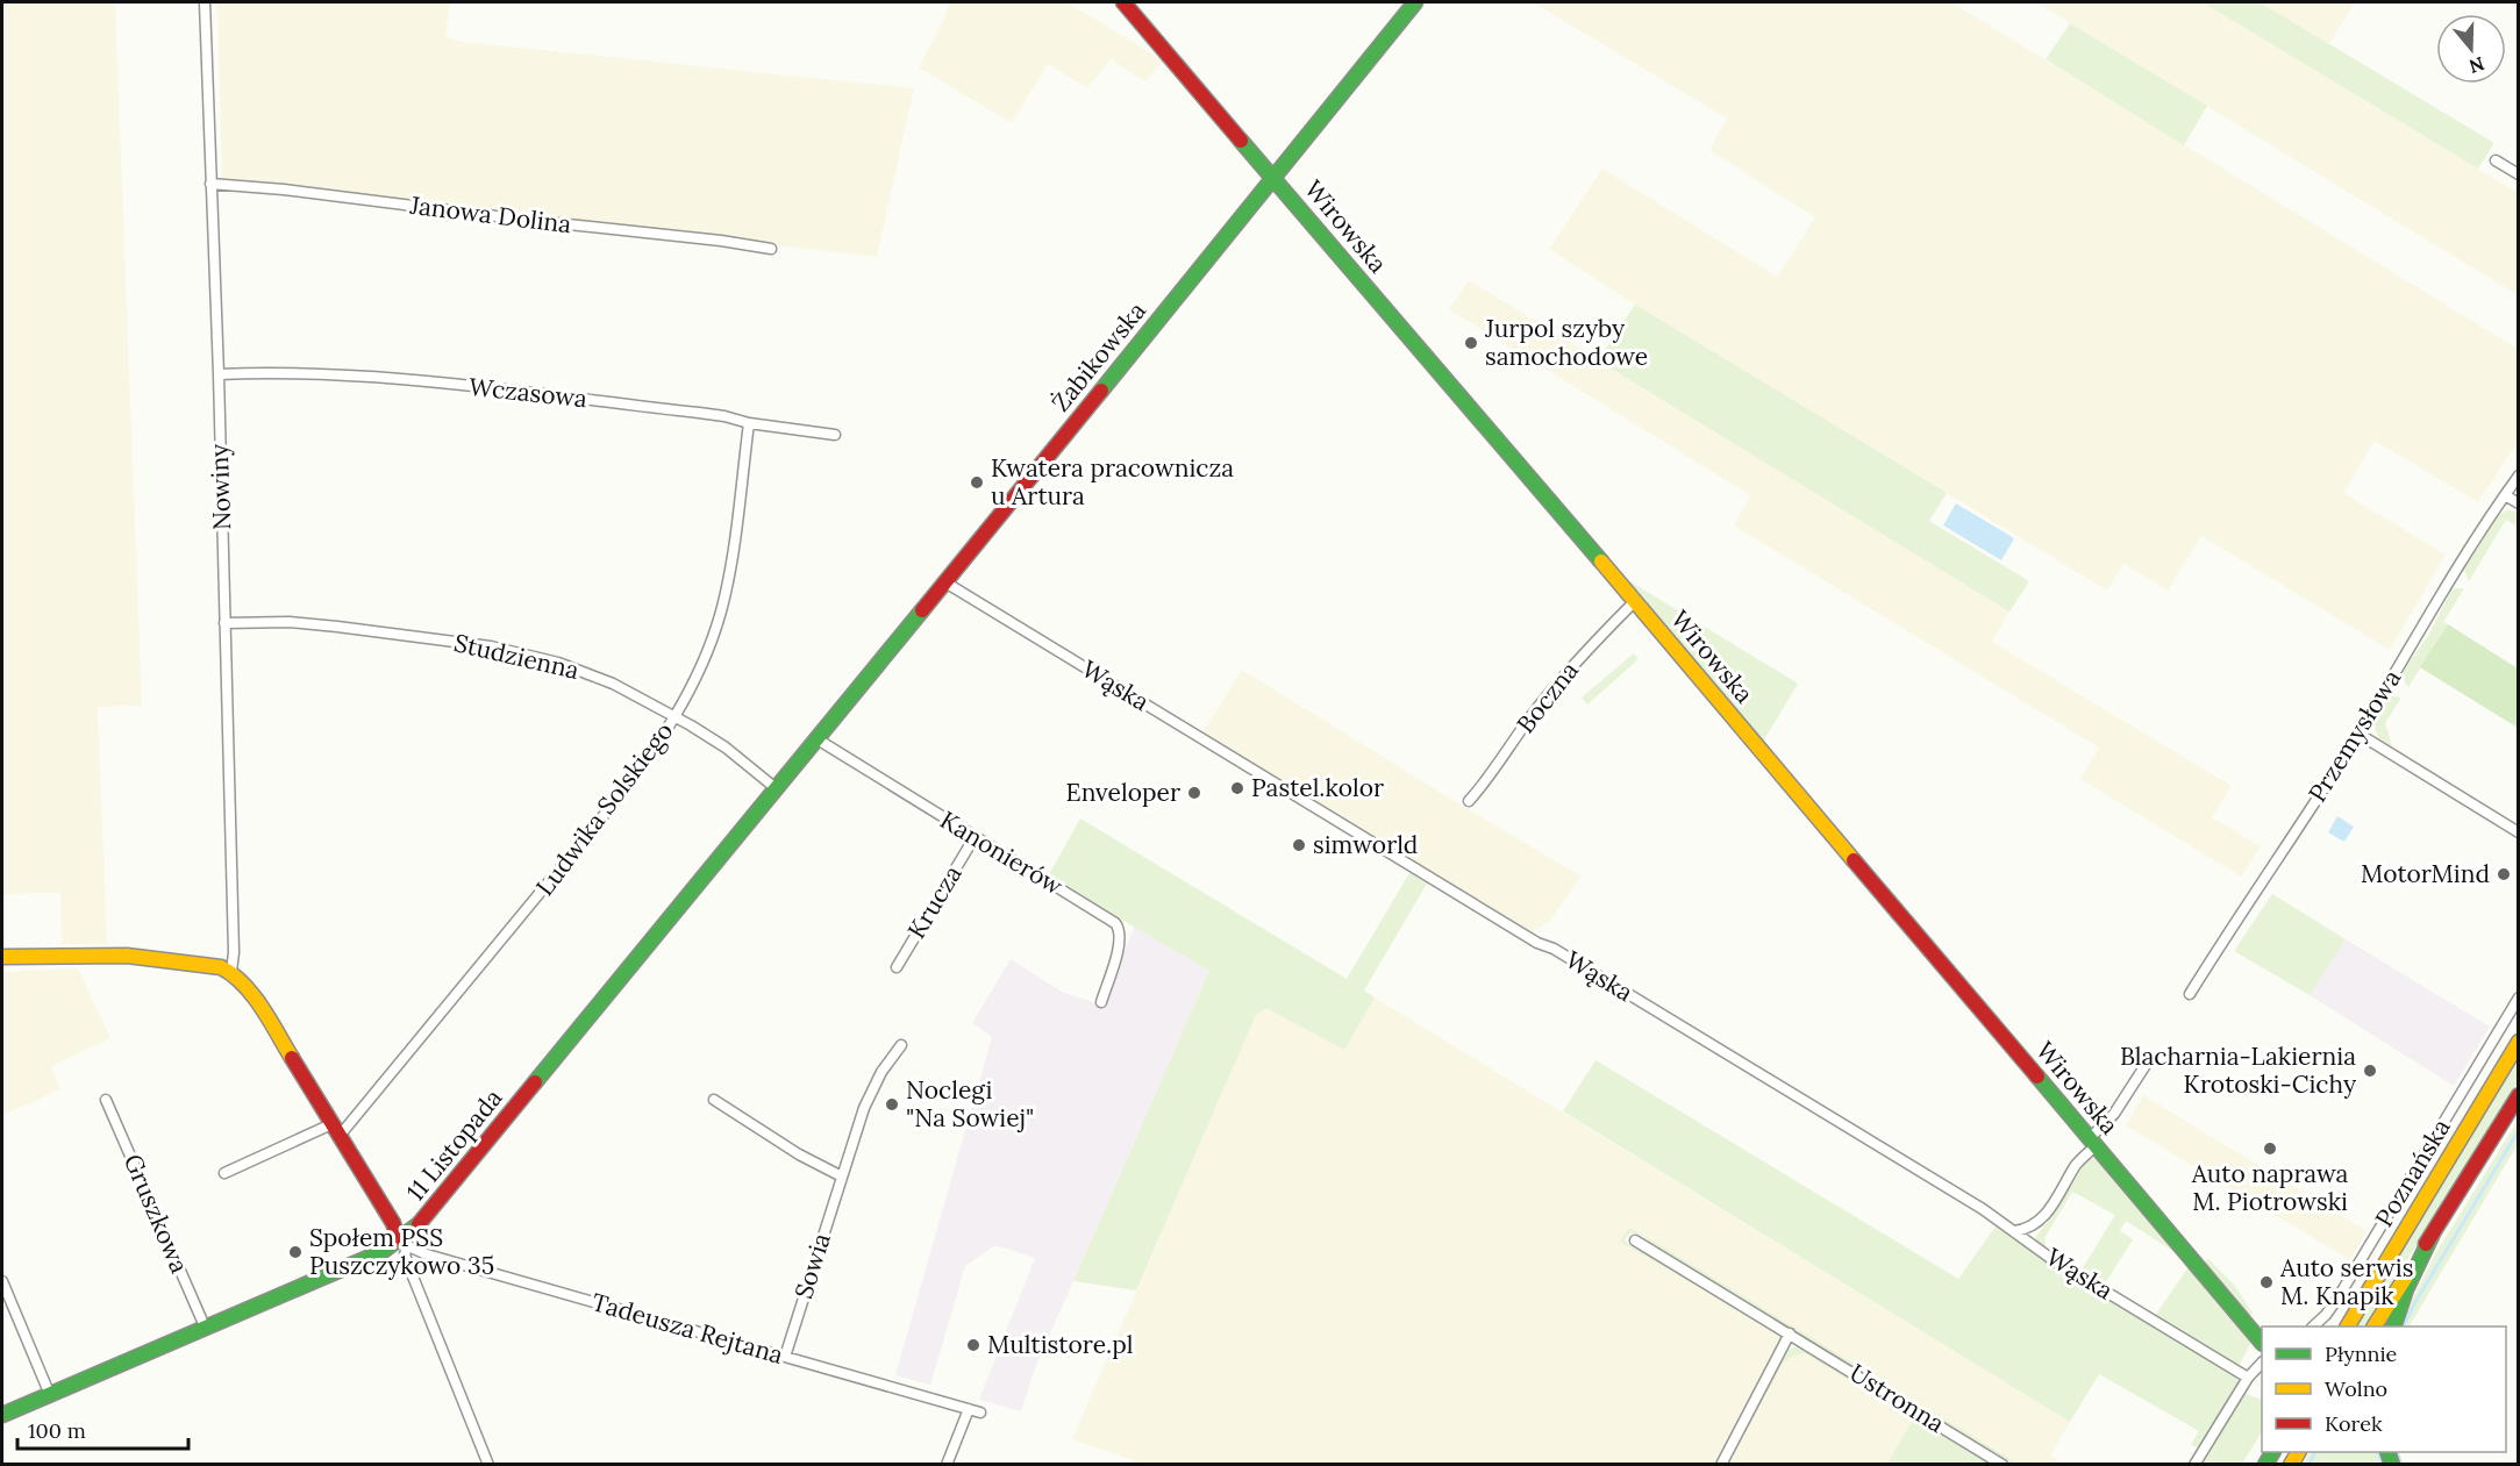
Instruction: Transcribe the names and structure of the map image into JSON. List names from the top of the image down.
{
  "streets": {
    "main road": [
      "Wirowska",
      "Żabikowska",
      "11 Listopada",
      "Poznańska"
    ],
    "street": [
      "Janowa Dolina",
      "Wczasowa",
      "Nowiny",
      "Studzienna",
      "Wąska",
      "Boczna",
      "Przemysłowa",
      "Ludwika Solskiego",
      "Kanonierów",
      "Krucza",
      "Gruszkowa",
      "Sowia",
      "Tadeusza Rejtana",
      "Ustronna"
    ]
  },
  "crossings": [
    ["Janowa Dolina", "Nowiny"],
    ["Wirowska", "Żabikowska"],
    ["Wirowska", "Boczna"],
    ["Żabikowska", "Wąska"],
    ["Żabikowska", "Kanonierów"],
    ["Żabikowska", "11 Listopada"],
    ["Wczasowa", "Nowiny"],
    ["Wczasowa", "Ludwika Solskiego"],
    ["Nowiny", "Studzienna"],
    ["Studzienna", "Ludwika Solskiego"],
    ["Studzienna", "11 Listopada"],
    ["Kanonierów", "Krucza"],
    ["Kanonierów", "11 Listopada"],
    ["11 Listopada", "Gruszkowa"],
    ["11 Listopada", "Tadeusza Rejtana"],
    ["Sowia", "Tadeusza Rejtana"]
  ],
  "places": [
    "Jurpol szyby samochodowe",
    "Kwatera pracownicza u Artura",
    "Pastel.kolor",
    "Enveloper",
    "simworld",
    "MotorMind",
    "Blacharnia-Lakiernia Krotoski-Cichy",
    "Noclegi \"Na Sowiej\"",
    "Auto naprawa M. Piotrowski",
    "Społem PSS Puszczykowo 35",
    "Auto serwis M. Knapik",
    "Multistore.pl"
  ],
  "legend": ["Płynnie", "Wolno", "Korek"],
  "scale_bar": "100 m",
  "north": "bottom"
}
